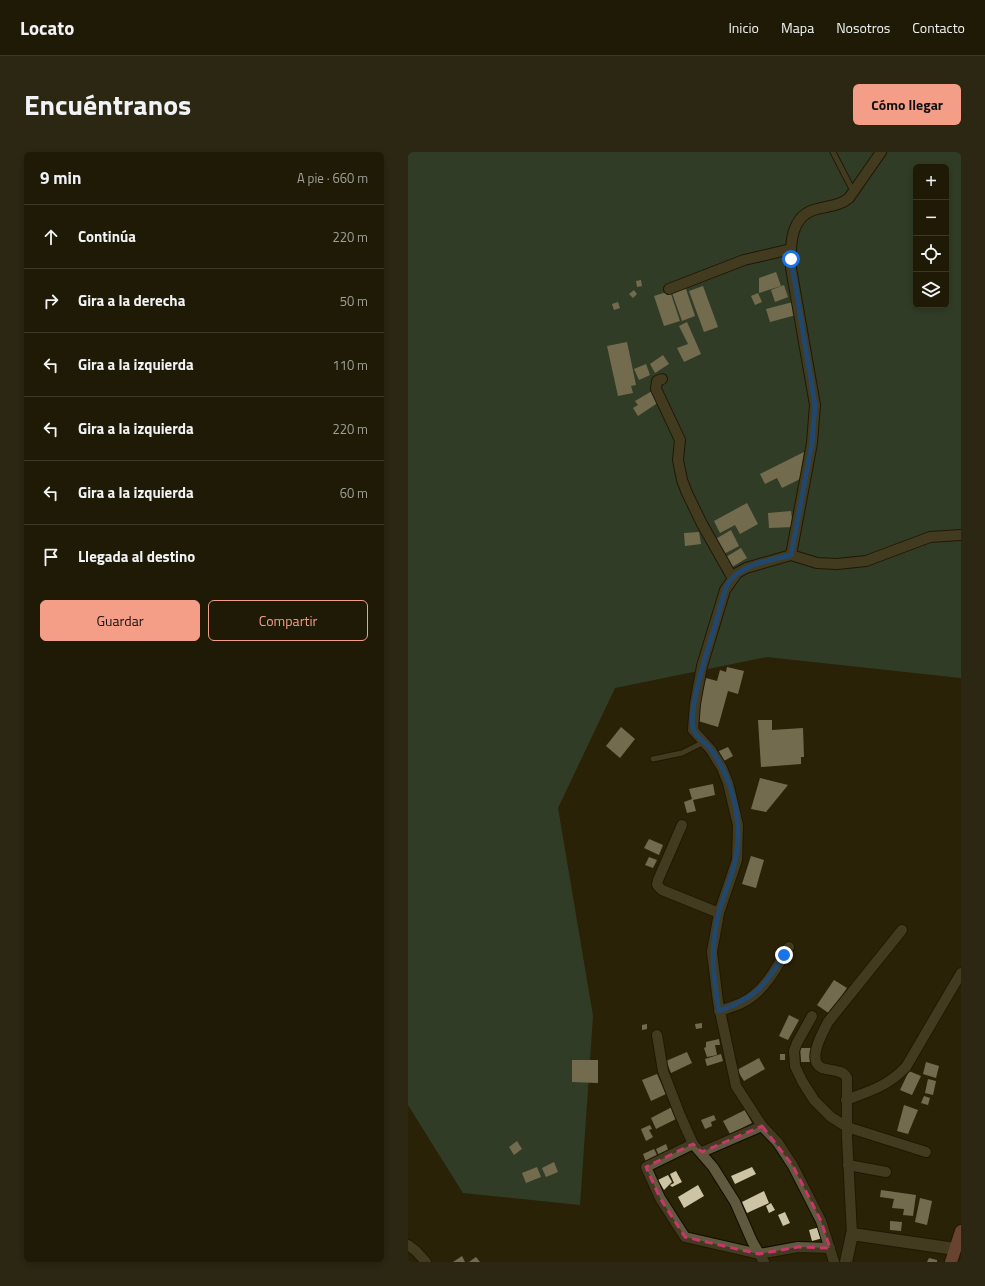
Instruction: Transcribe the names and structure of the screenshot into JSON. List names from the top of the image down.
{
  "page": {
    "header": "Locato",
    "nav": [
      "Inicio",
      "Mapa",
      "Nosotros",
      "Contacto"
    ],
    "title": "Encuéntranos",
    "buttons": [
      "Cómo llegar",
      ["Guardar", "Compartir"]
    ],
    "heading": ["9 min", "A pie · 660 m"],
    "map_buttons": ["+", "−"],
    "list": [
      ["Continúa", "220 m"],
      ["Gira a la derecha", "50 m"],
      ["Gira a la izquierda", "110 m"],
      ["Gira a la izquierda", "220 m"],
      ["Gira a la izquierda", "60 m"],
      "Llegada al destino"
    ]
  }
}
